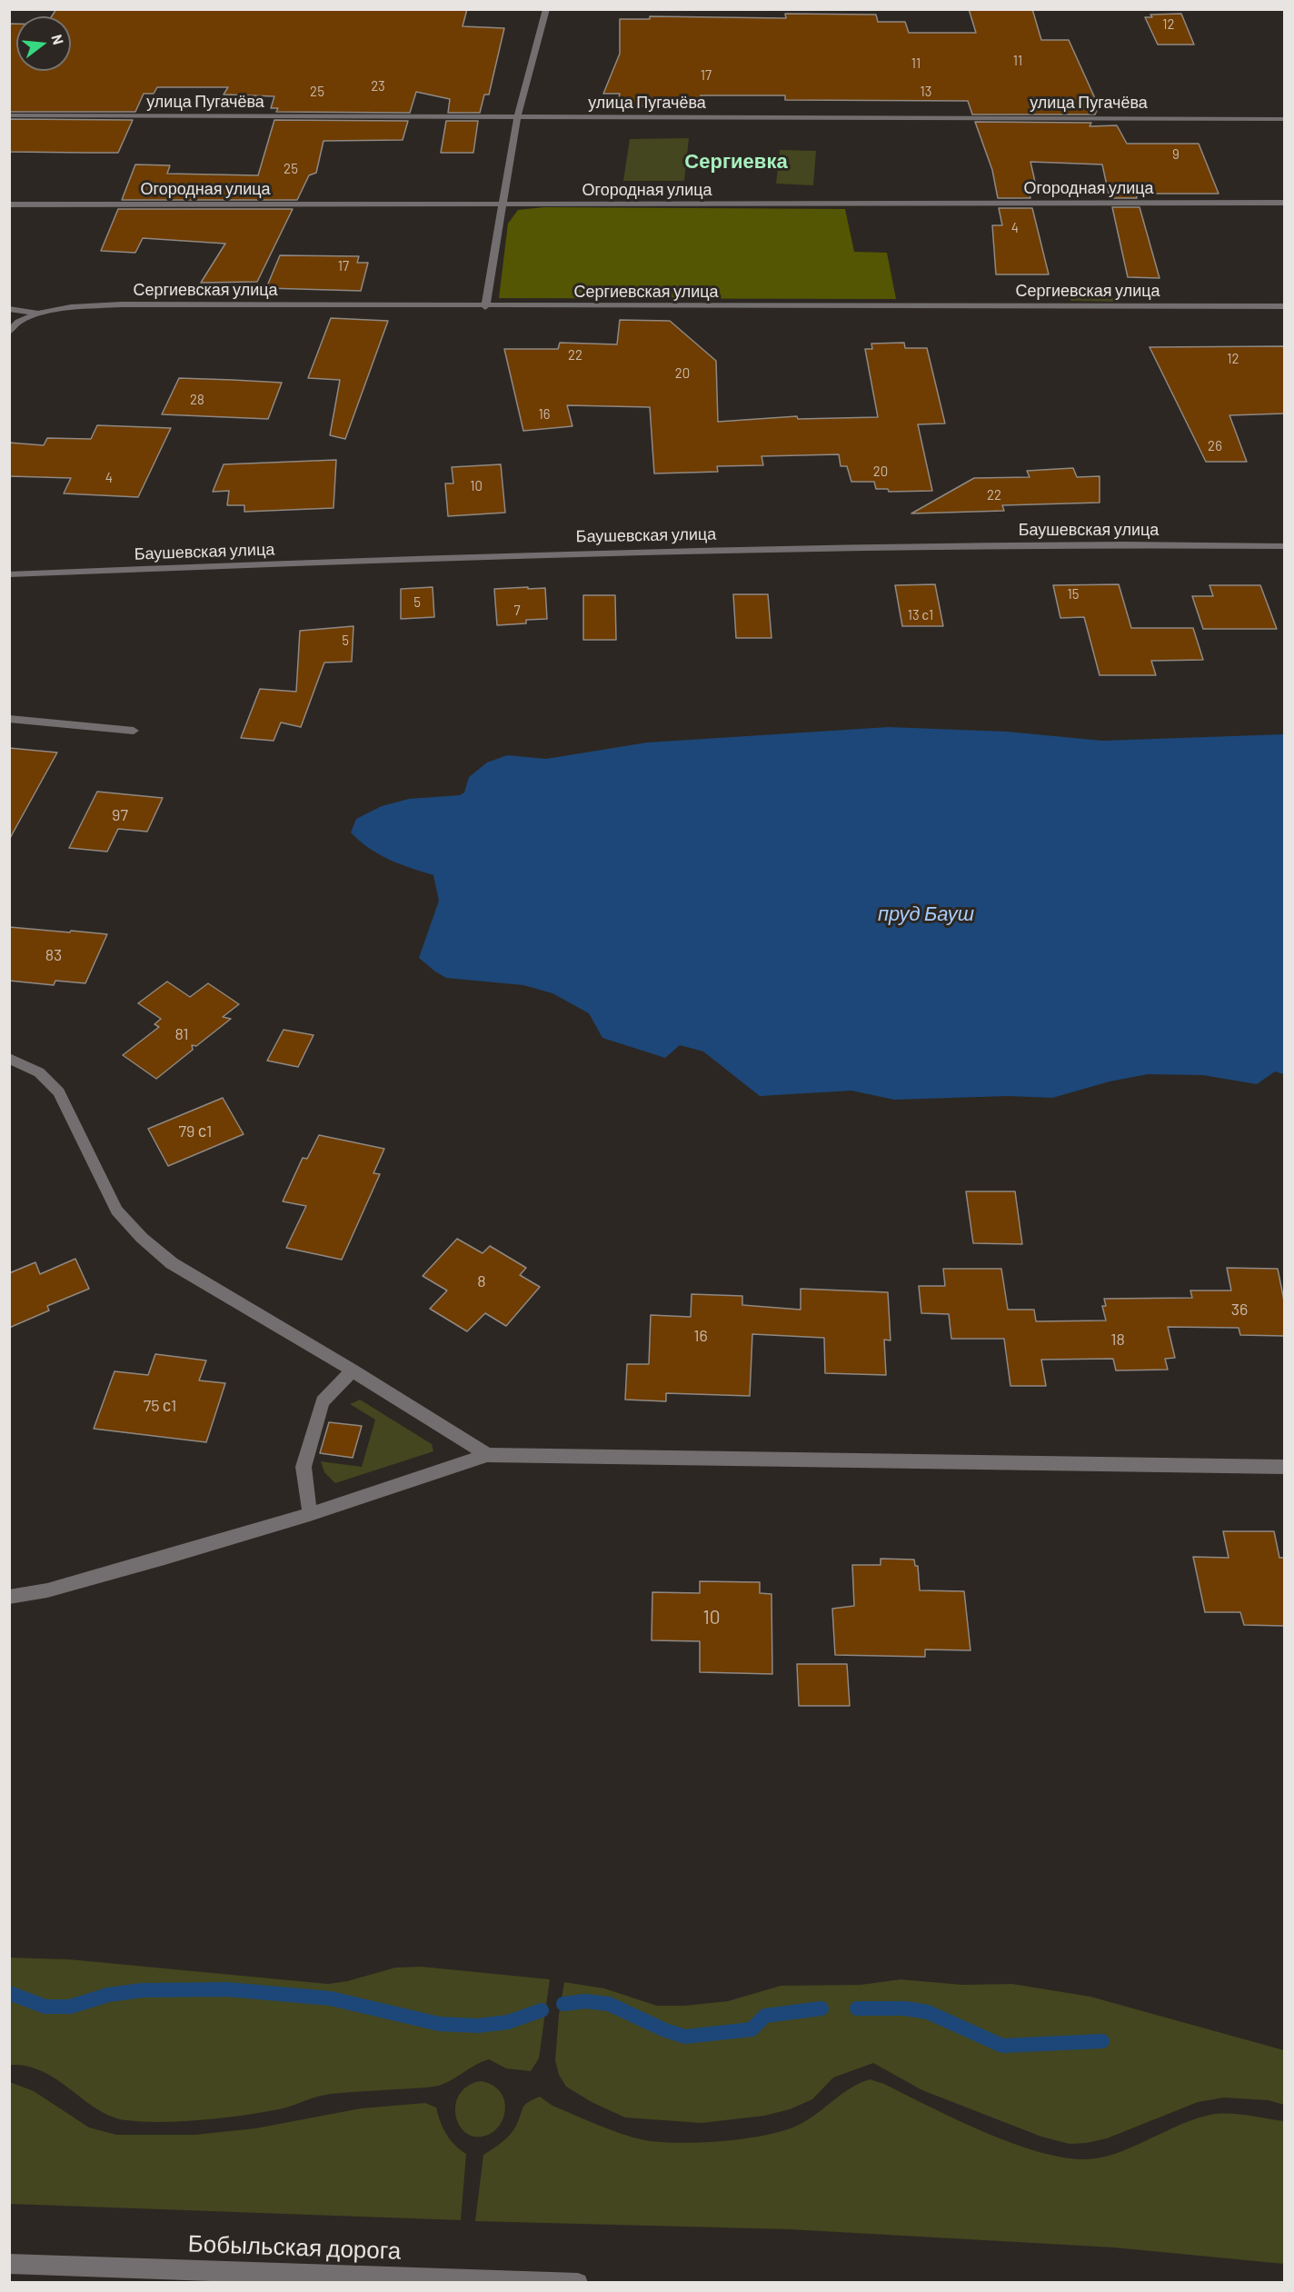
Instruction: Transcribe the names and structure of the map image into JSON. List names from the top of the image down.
{
  "streets": {
    "street": [
      "улица Пугачёва",
      "Огородная улица",
      "Сергиевская улица",
      "Баушевская улица",
      "Бобыльская дорога"
    ]
  },
  "districts": ["Сергиевка"],
  "water": ["пруд Бауш"],
  "house_numbers": [
    "12",
    "11",
    "11",
    "17",
    "23",
    "25",
    "13",
    "9",
    "25",
    "4",
    "17",
    "22",
    "12",
    "20",
    "28",
    "16",
    "26",
    "20",
    "4",
    "10",
    "22",
    "15",
    "5",
    "7",
    "13 с1",
    "5",
    "97",
    "83",
    "81",
    "79 с1",
    "8",
    "36",
    "16",
    "18",
    "75 с1",
    "10"
  ],
  "north": "right"
}
